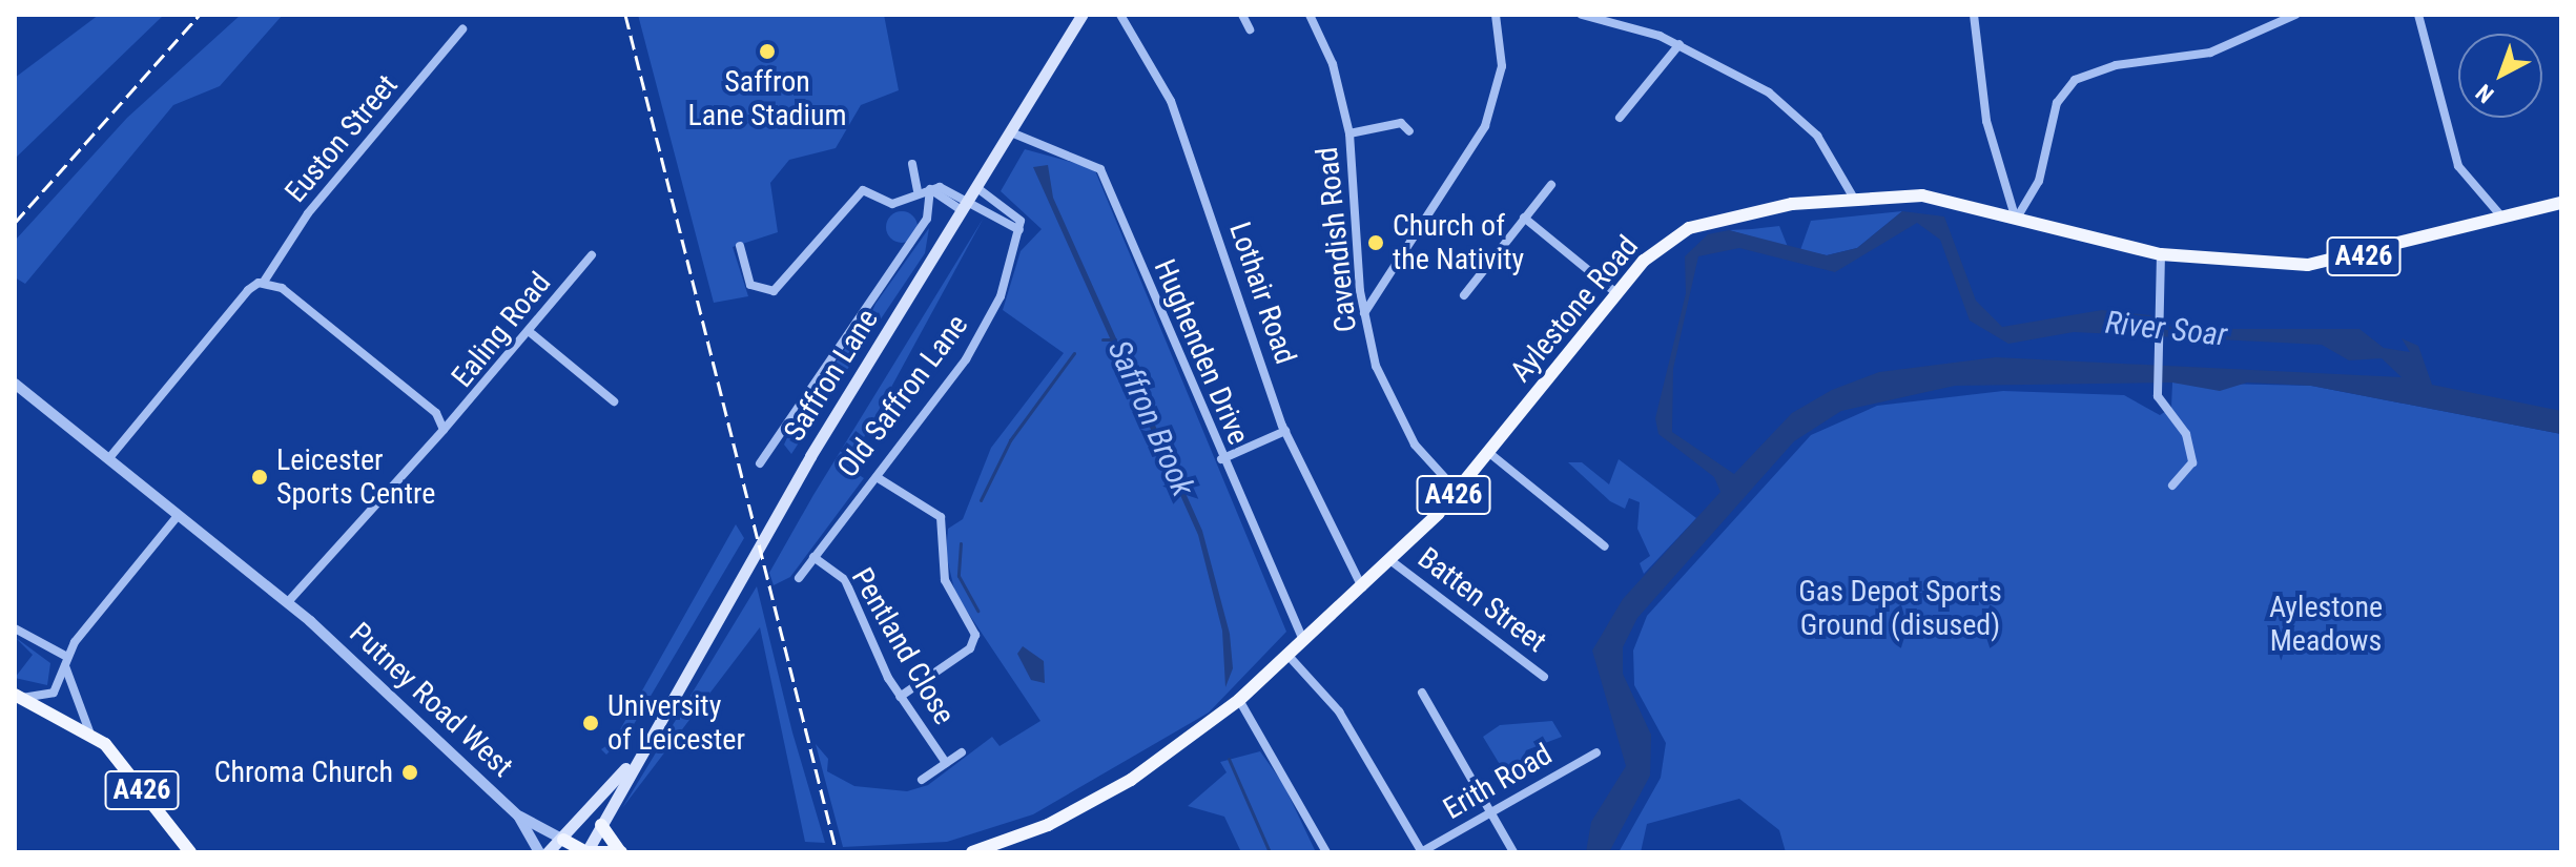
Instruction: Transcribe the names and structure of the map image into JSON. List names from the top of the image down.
{
  "streets": {
    "main road": ["A426", "Aylestone Road", "Saffron Lane"],
    "street": [
      "Euston Street",
      "Cavendish Road",
      "Lothair Road",
      "Ealing Road",
      "Hughenden Drive",
      "Old Saffron Lane",
      "Batten Street",
      "Pentland Close",
      "Putney Road West",
      "Erith Road"
    ]
  },
  "crossings": [
    ["Euston Street", "Putney Road West"],
    ["Cavendish Road", "Aylestone Road"],
    ["Lothair Road", "Aylestone Road"],
    ["Aylestone Road", "Hughenden Drive"],
    ["Aylestone Road", "Batten Street"],
    ["Ealing Road", "Putney Road West"],
    ["Hughenden Drive", "Saffron Lane"],
    ["Saffron Lane", "Putney Road West"],
    ["Old Saffron Lane", "Pentland Close"]
  ],
  "water": ["River Soar", "Saffron Brook"],
  "parks": ["Gas Depot Sports Ground (disused)", "Aylestone Meadows"],
  "places": [
    "Saffron Lane Stadium",
    "Church of the Nativity",
    "Leicester Sports Centre",
    "University of Leicester",
    "Chroma Church"
  ],
  "north": "bottom left"
}
